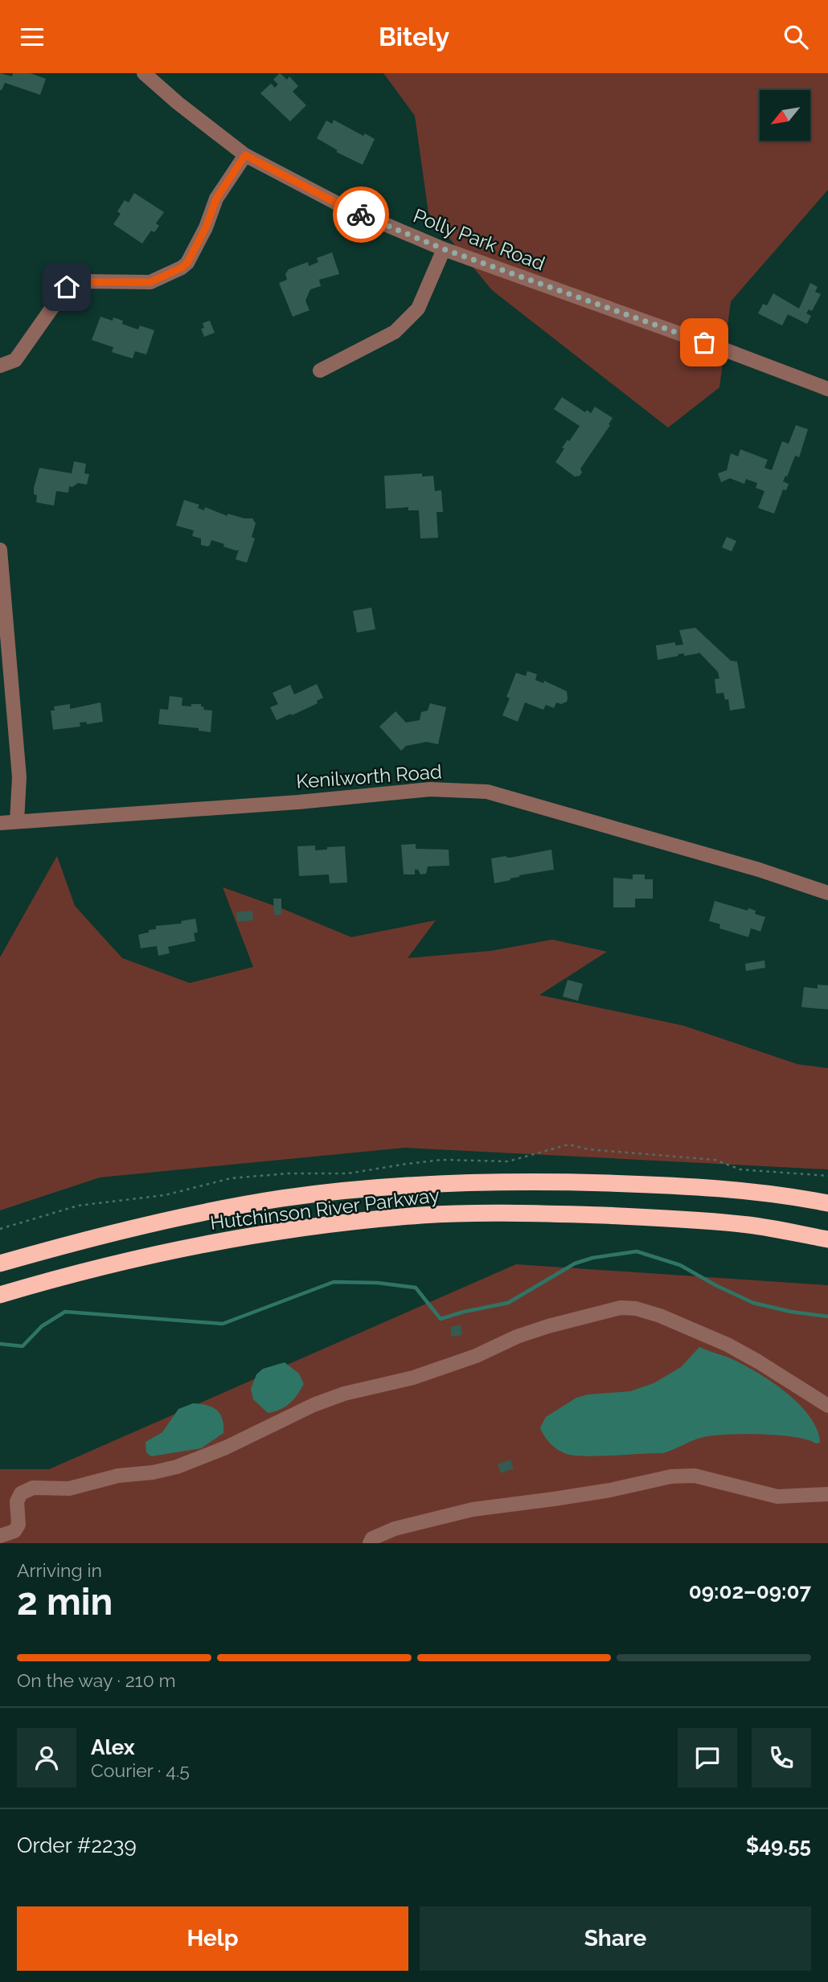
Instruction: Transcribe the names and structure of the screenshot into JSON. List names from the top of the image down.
{
  "streets": {
    "highway": ["Hutchinson River Parkway"],
    "street": ["Polly Park Road", "Kenilworth Road"]
  },
  "north": "bottom left",
  "page": {
    "header": "Bitely",
    "heading": ["2 min", "Arriving in", "09:02–09:07"],
    "panel": [
      "Alex",
      "Courier · 4.5",
      "Order #2239",
      "$49.55"
    ],
    "bar": "On the way · 210 m",
    "buttons": ["Help", "Share"]
  }
}
